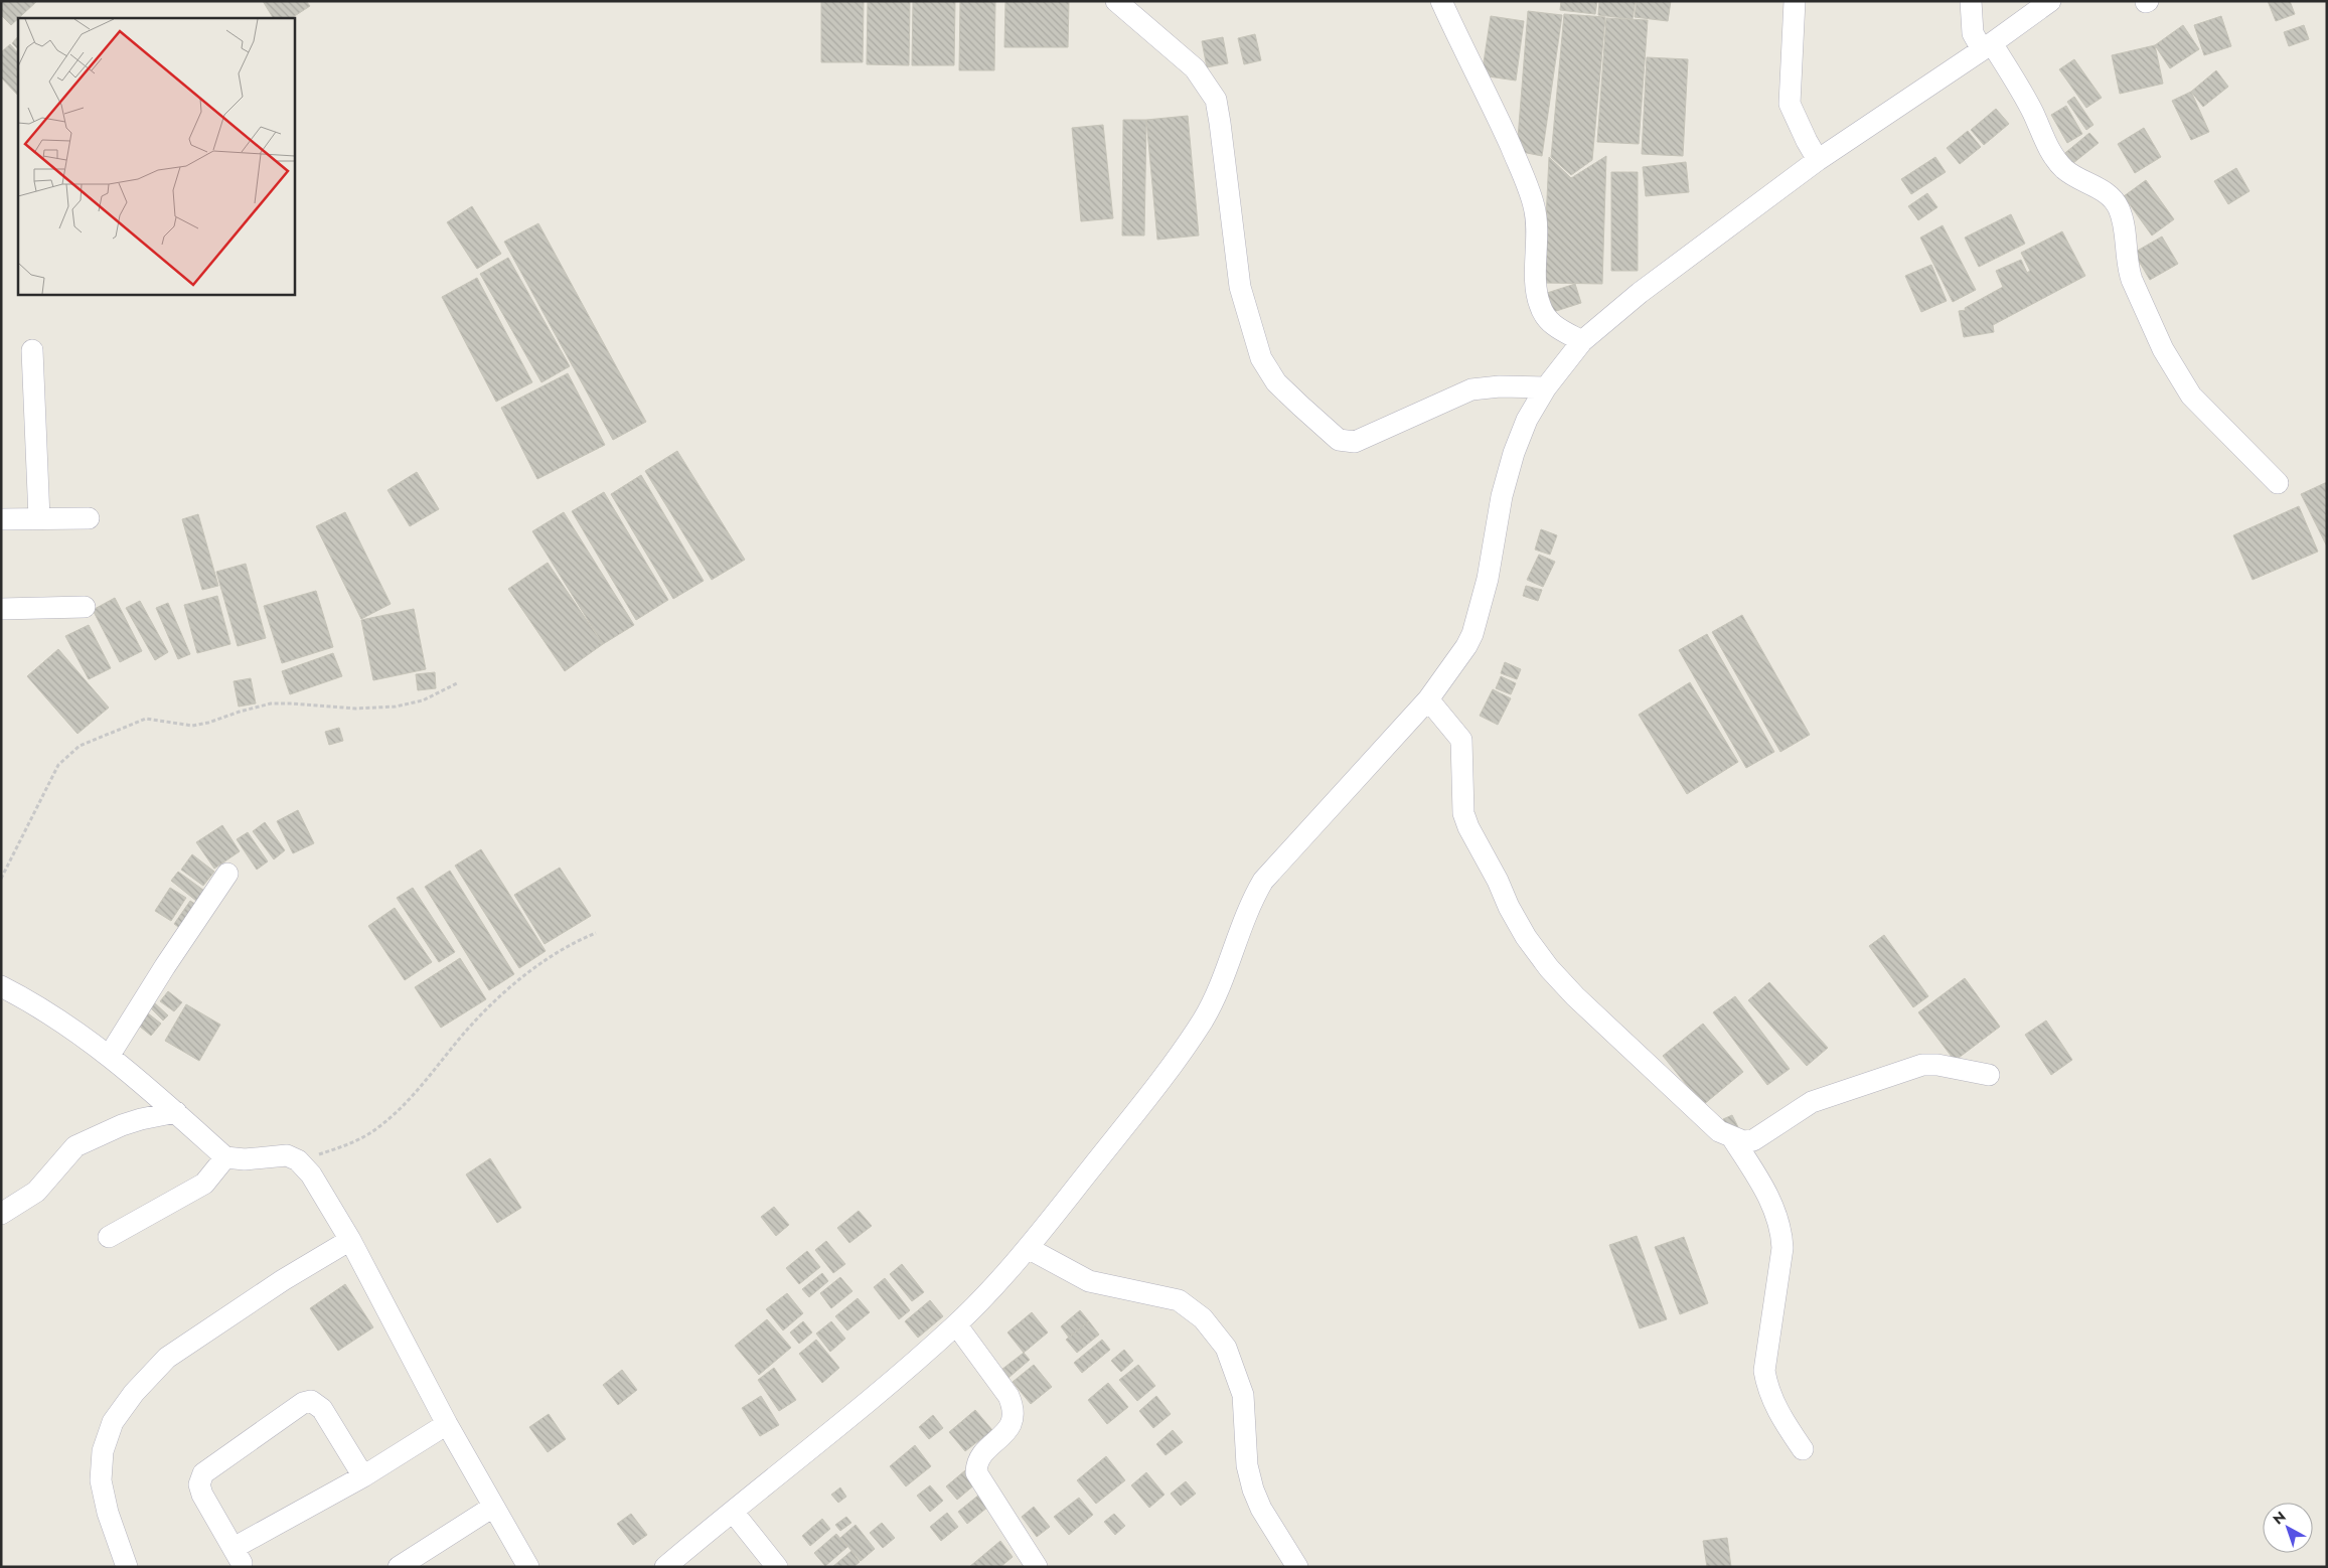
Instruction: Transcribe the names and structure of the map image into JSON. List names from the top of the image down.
{
  "north": "top left"
}
